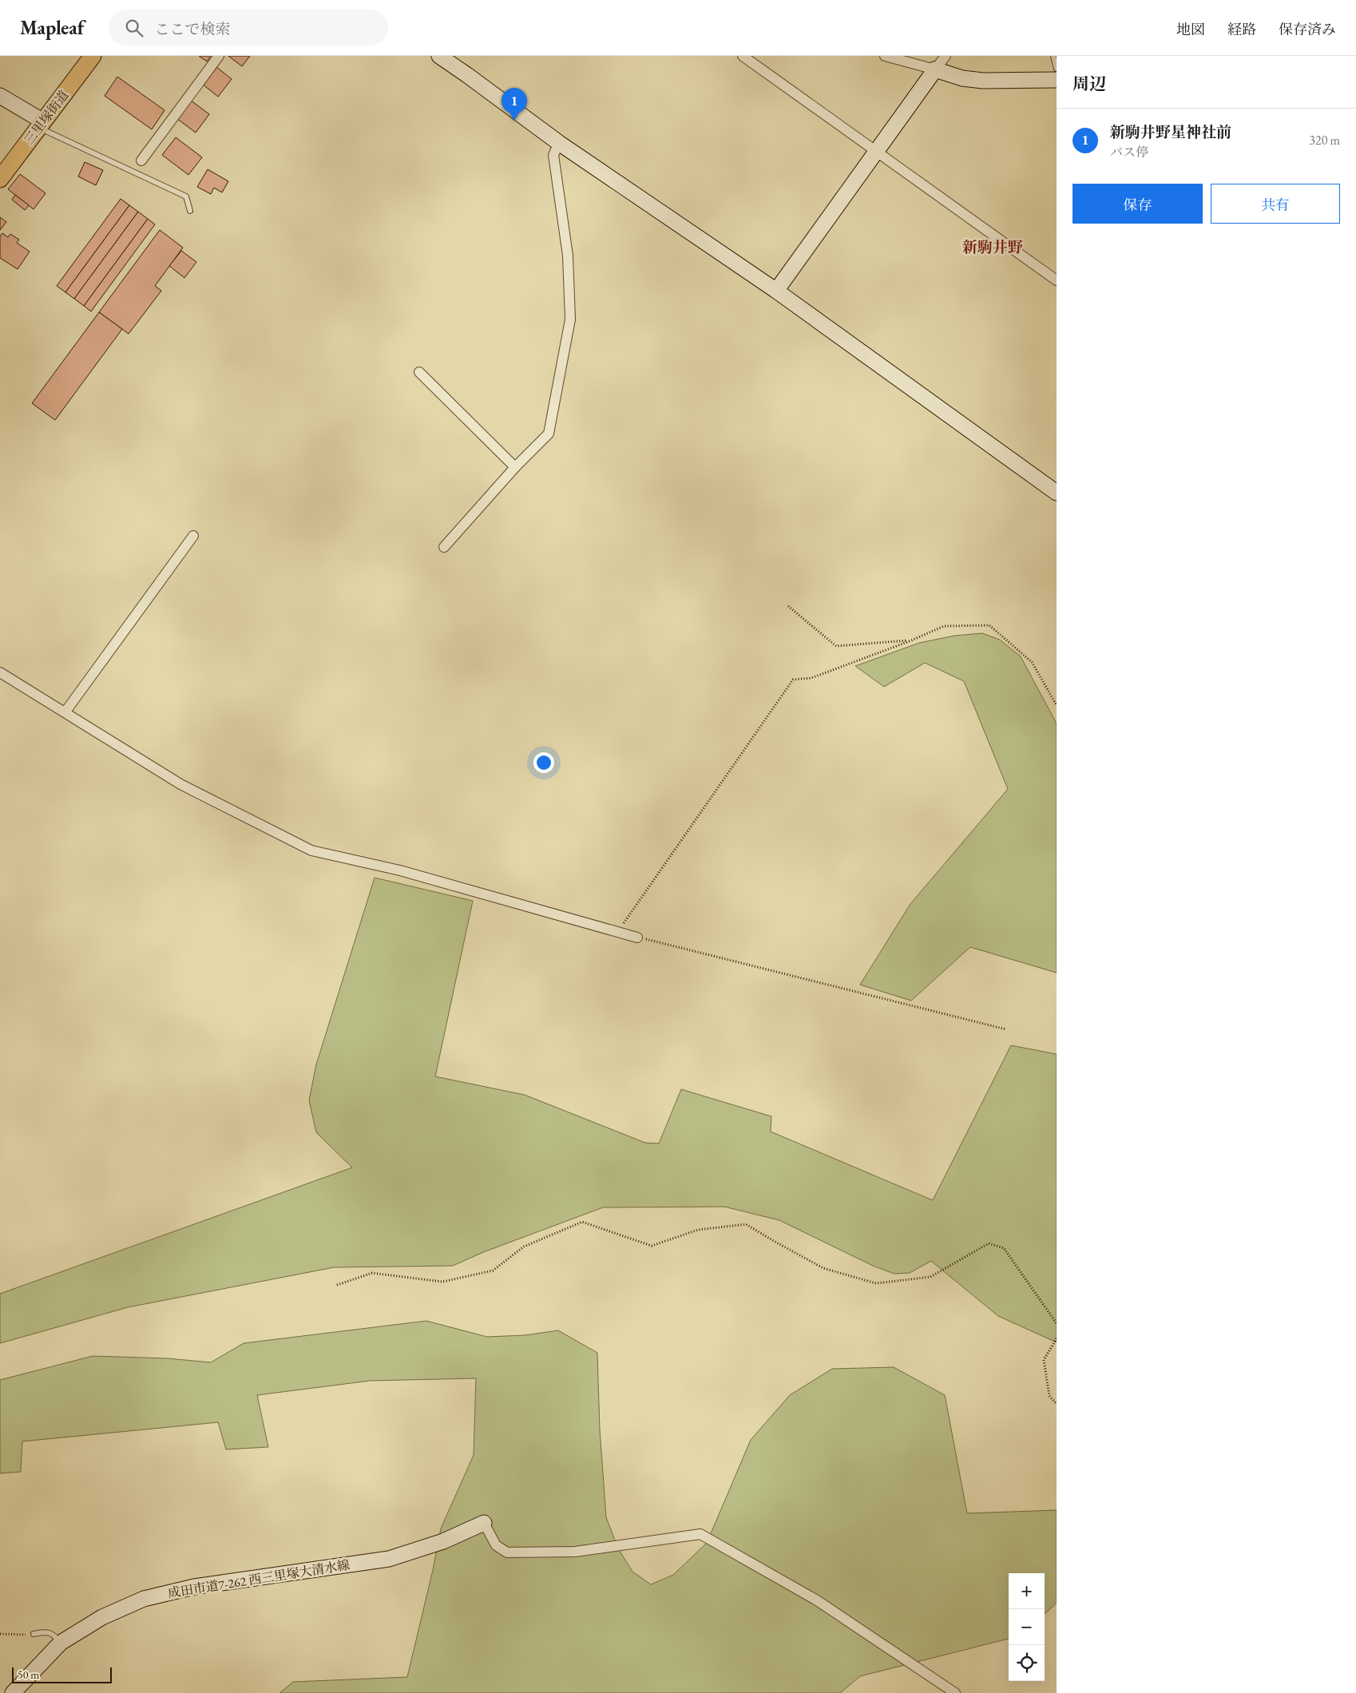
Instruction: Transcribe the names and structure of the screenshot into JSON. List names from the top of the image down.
{
  "streets": {
    "main road": ["三里塚街道"],
    "street": ["成田市道7-262 西三里塚大清水線"]
  },
  "districts": ["新駒井野"],
  "scale_bar": "50 m",
  "page": {
    "header": "Mapleaf",
    "search": "ここで検索",
    "nav": ["地図", "経路", "保存済み"],
    "heading": "周辺",
    "pins": "1",
    "list": [
      {
        "mark": "1",
        "name": "新駒井野星神社前",
        "note": "バス停",
        "value": "320 m"
      }
    ],
    "buttons": ["保存", "共有"],
    "map_buttons": ["+", "−"],
    "scale": "50 m"
  }
}
